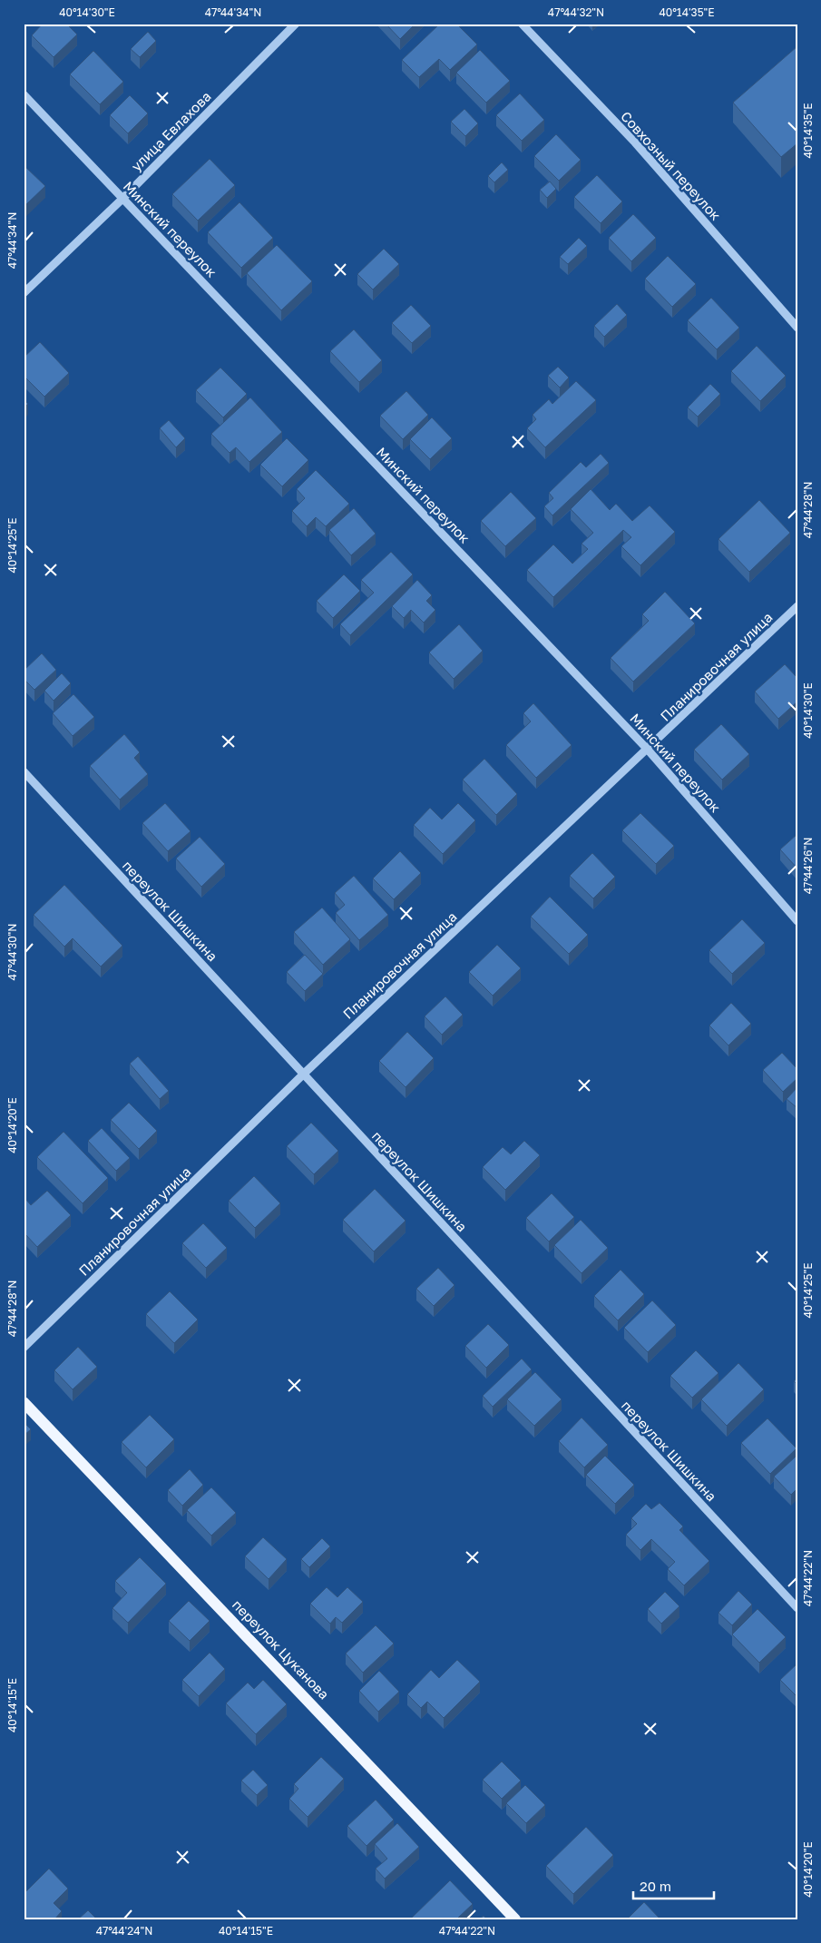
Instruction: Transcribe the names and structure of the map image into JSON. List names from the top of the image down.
{
  "streets": {
    "main road": ["переулок Цуканова"],
    "street": [
      "улица Евлахова",
      "Совхозный переулок",
      "Минский переулок",
      "Планировочная улица",
      "переулок Шишкина"
    ]
  },
  "crossings": [
    ["улица Евлахова", "Минский переулок"],
    ["Минский переулок", "Планировочная улица"],
    ["Планировочная улица", "переулок Шишкина"]
  ],
  "scale_bar": "20 m",
  "coordinates": [
    "40°14'30\"E",
    "47°44'34\"N",
    "47°44'32\"N",
    "40°14'35\"E",
    "47°44'28\"N",
    "40°14'25\"E",
    "47°44'26\"N",
    "47°44'30\"N",
    "40°14'20\"E",
    "47°44'22\"N",
    "40°14'15\"E",
    "47°44'24\"N"
  ]
}
